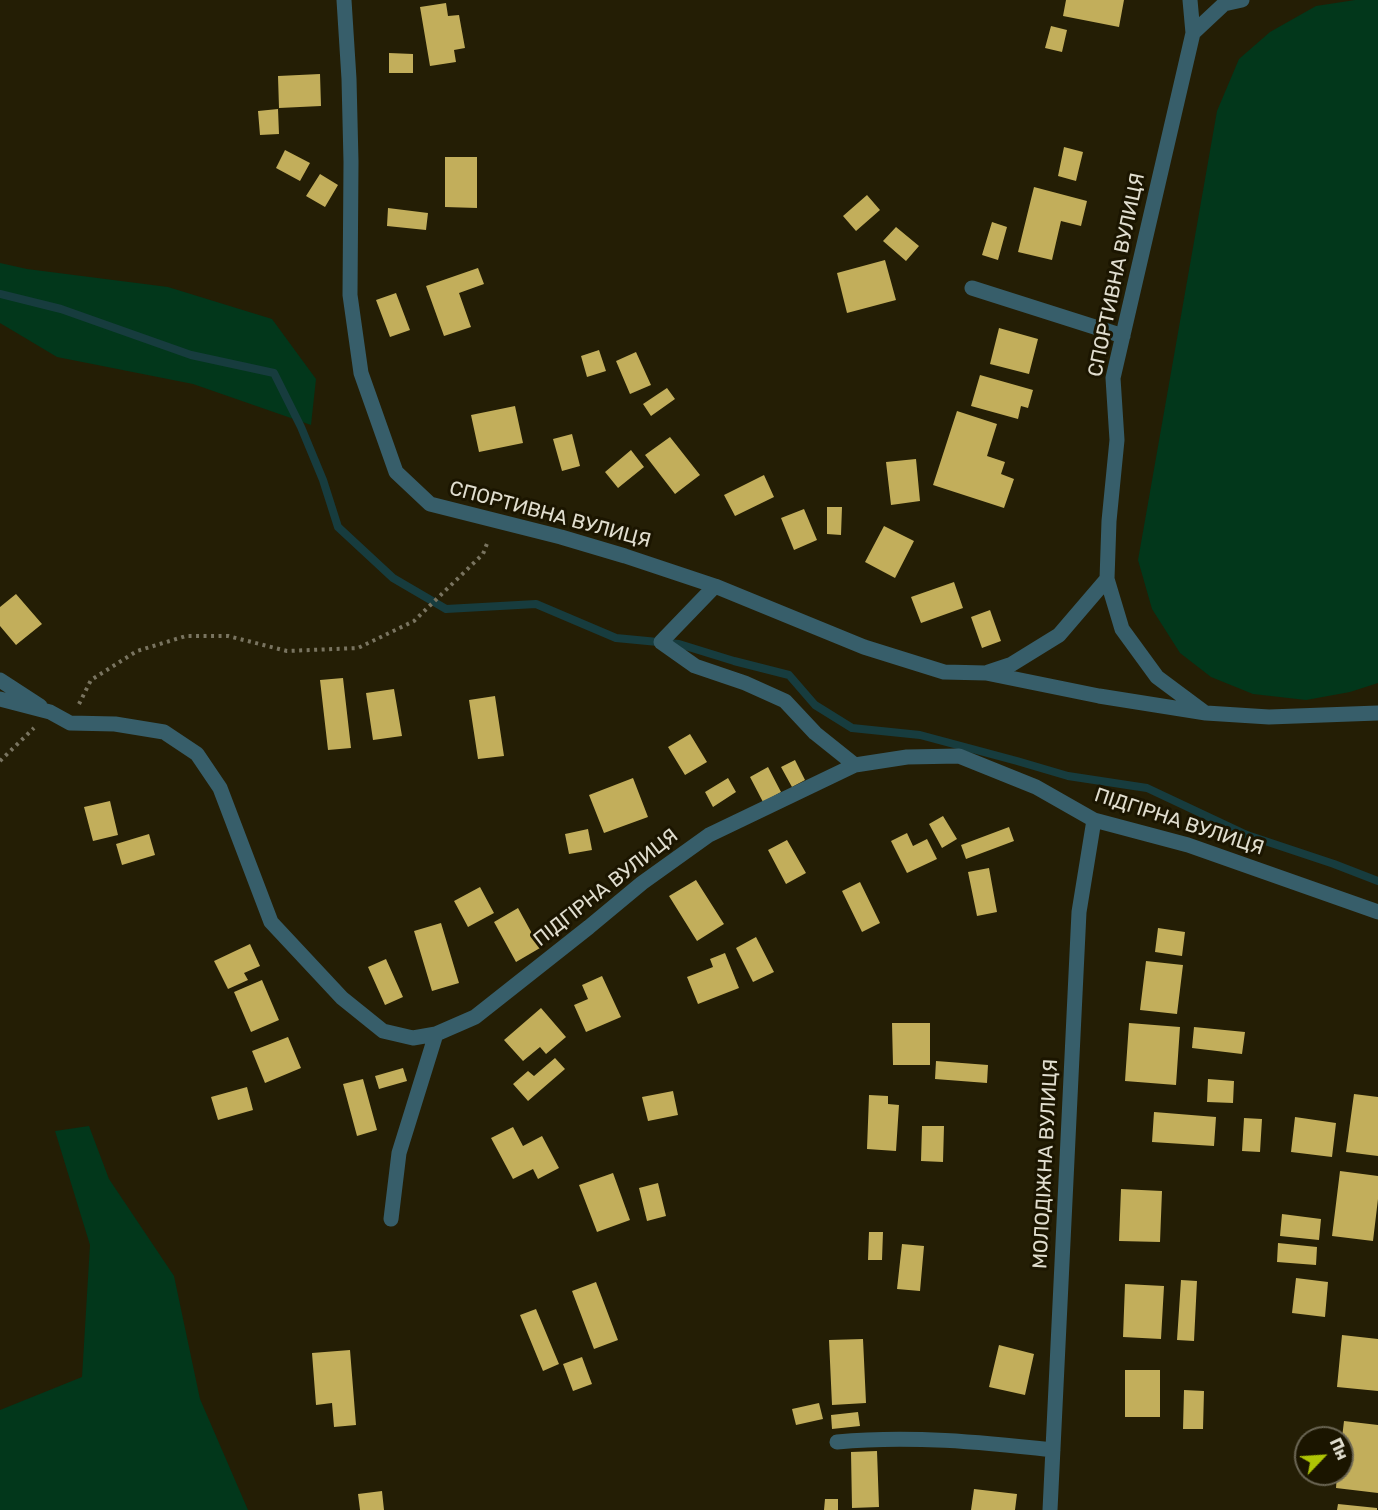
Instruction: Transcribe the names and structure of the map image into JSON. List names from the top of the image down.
{
  "streets": {
    "street": ["СПОРТИВНА ВУЛИЦЯ", "ПІДГІРНА ВУЛИЦЯ", "МОЛОДІЖНА ВУЛИЦЯ"]
  },
  "crossings": [
    ["ПІДГІРНА ВУЛИЦЯ", "МОЛОДІЖНА ВУЛИЦЯ"]
  ],
  "north": "top right"
}
